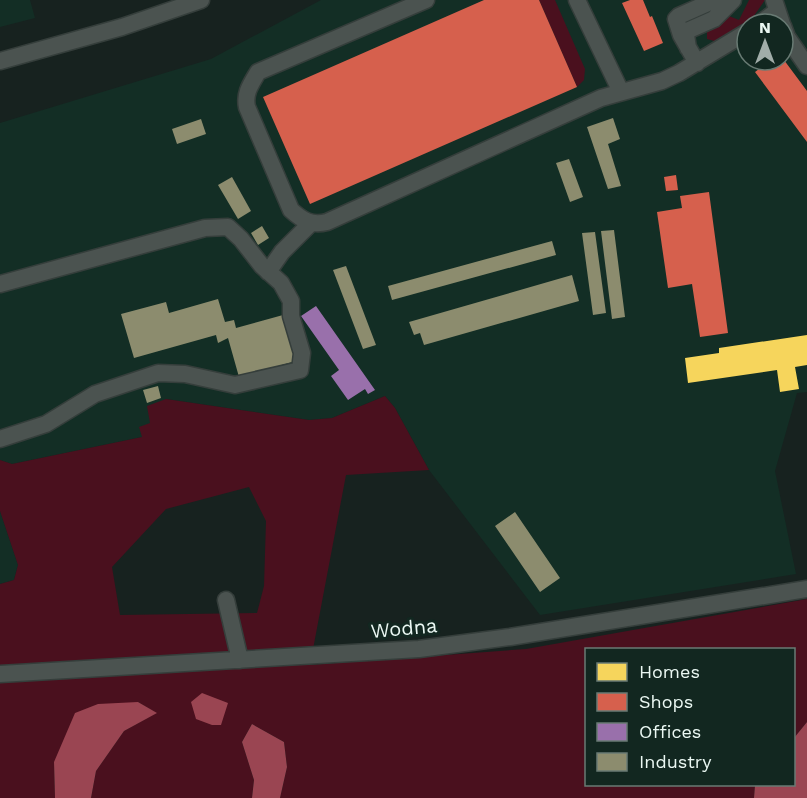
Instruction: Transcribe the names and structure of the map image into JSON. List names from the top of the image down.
{
  "streets": {
    "street": ["Wodna"]
  },
  "legend": [
    "Homes",
    "Shops",
    "Offices",
    "Industry"
  ],
  "north": "top"
}
